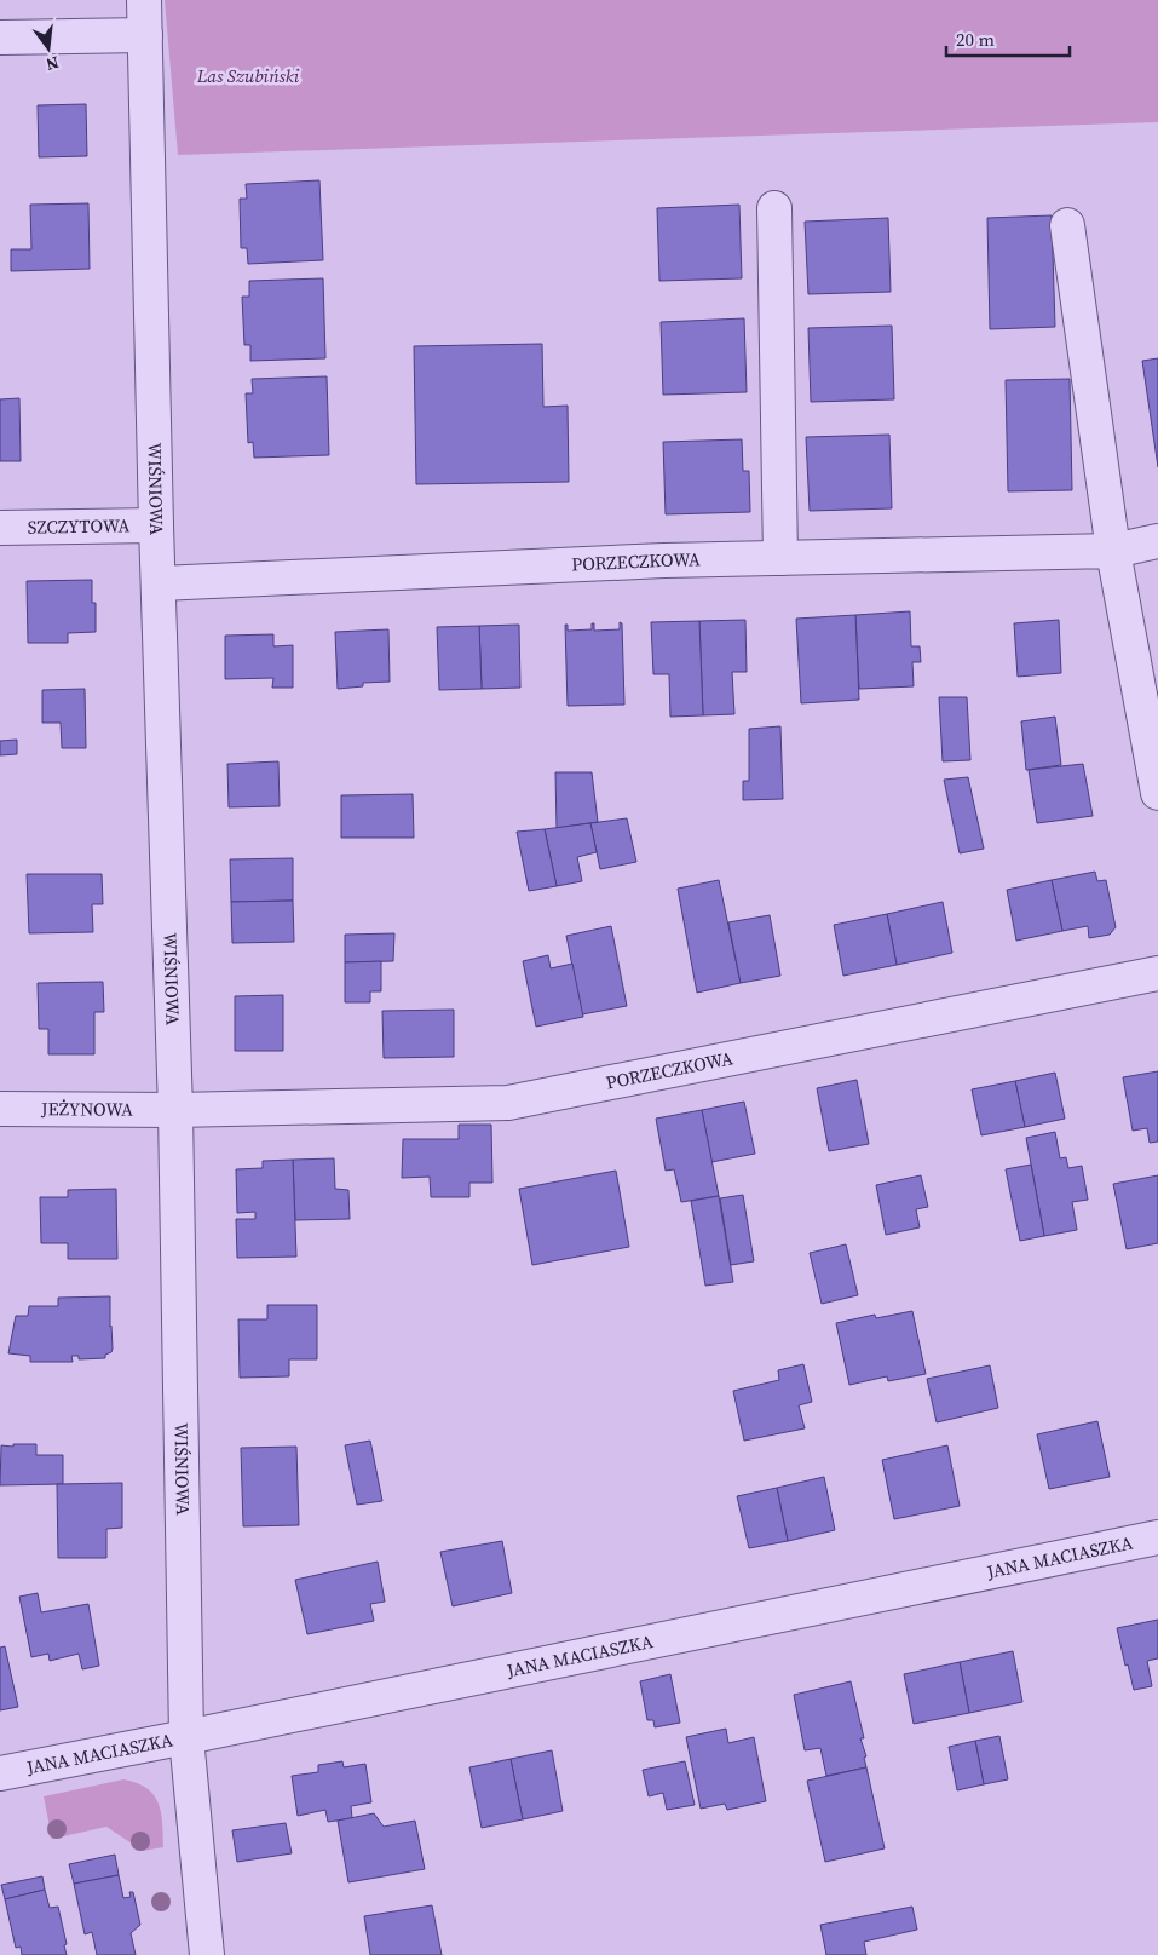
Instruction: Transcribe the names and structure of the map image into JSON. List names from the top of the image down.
{
  "streets": {
    "street": [
      "WIŚNIOWA",
      "SZCZYTOWA",
      "PORZECZKOWA",
      "JEŻYNOWA",
      "JANA MACIASZKA"
    ]
  },
  "crossings": [
    ["WIŚNIOWA", "SZCZYTOWA"],
    ["WIŚNIOWA", "PORZECZKOWA"],
    ["WIŚNIOWA", "JEŻYNOWA"],
    ["WIŚNIOWA", "JANA MACIASZKA"],
    ["PORZECZKOWA", "JEŻYNOWA"]
  ],
  "parks": ["Las Szubiński"],
  "scale_bar": "20 m",
  "north": "bottom"
}
